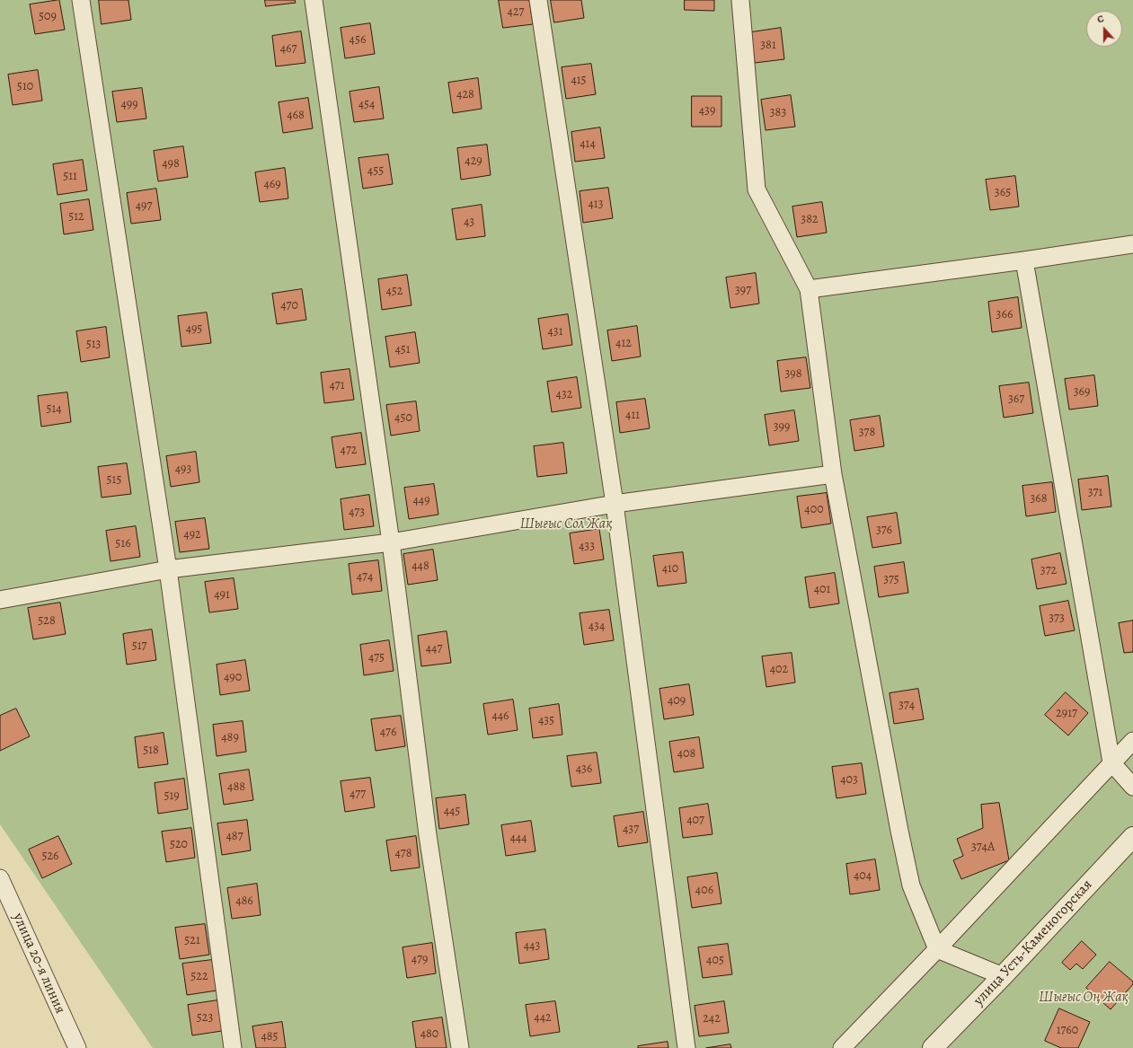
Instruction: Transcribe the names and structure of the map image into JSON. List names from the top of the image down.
{
  "streets": {
    "street": ["улица Усть-Каменогорская", "улица 20-я линия"]
  },
  "parks": ["Шығыс Сол Жақ", "Шығыс Оң Жақ"],
  "house_numbers": [
    "427",
    "509",
    "456",
    "381",
    "467",
    "415",
    "510",
    "428",
    "499",
    "454",
    "439",
    "383",
    "468",
    "414",
    "429",
    "498",
    "455",
    "511",
    "469",
    "365",
    "413",
    "497",
    "512",
    "382",
    "43",
    "397",
    "452",
    "470",
    "366",
    "495",
    "431",
    "412",
    "513",
    "451",
    "398",
    "471",
    "369",
    "432",
    "367",
    "514",
    "411",
    "450",
    "399",
    "378",
    "472",
    "493",
    "515",
    "371",
    "368",
    "449",
    "400",
    "473",
    "376",
    "492",
    "516",
    "433",
    "448",
    "410",
    "372",
    "474",
    "375",
    "401",
    "491",
    "373",
    "528",
    "434",
    "517",
    "447",
    "475",
    "402",
    "490",
    "409",
    "374",
    "2917",
    "446",
    "435",
    "476",
    "489",
    "518",
    "408",
    "436",
    "403",
    "488",
    "477",
    "519",
    "445",
    "407",
    "437",
    "487",
    "444",
    "520",
    "374А",
    "478",
    "526",
    "404",
    "406",
    "486",
    "521",
    "443",
    "479",
    "405",
    "522",
    "523",
    "442",
    "242",
    "1760",
    "480",
    "485"
  ],
  "north": "top"
}
